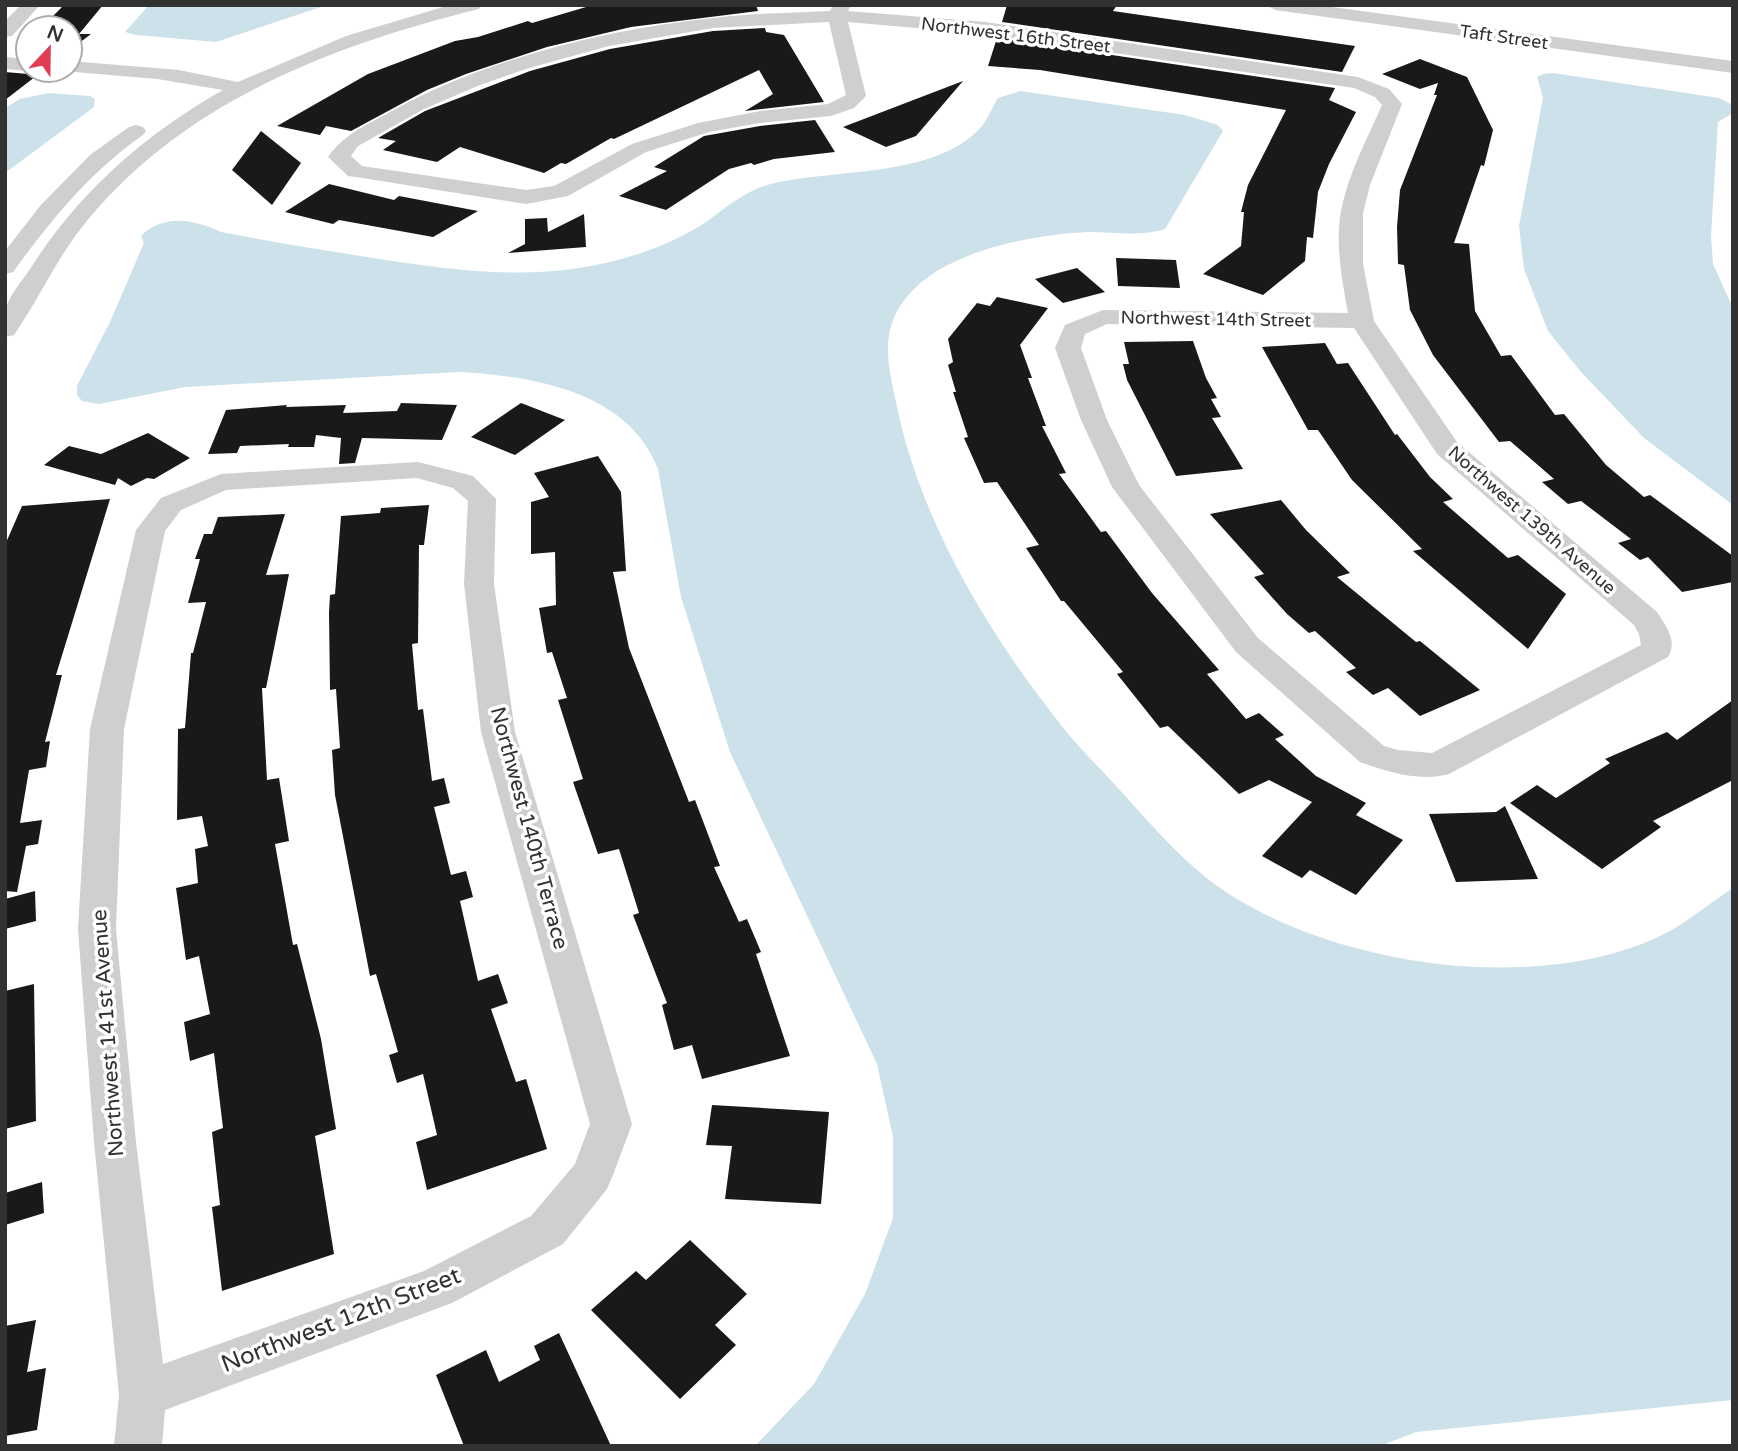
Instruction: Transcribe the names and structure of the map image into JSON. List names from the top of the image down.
{
  "streets": {
    "street": [
      "Northwest 16th Street",
      "Taft Street",
      "Northwest 14th Street",
      "Northwest 139th Avenue",
      "Northwest 140th Terrace",
      "Northwest 141st Avenue",
      "Northwest 12th Street"
    ]
  },
  "crossings": [
    ["Northwest 16th Street", "Northwest 139th Avenue"],
    ["Northwest 14th Street", "Northwest 139th Avenue"],
    ["Northwest 140th Terrace", "Northwest 141st Avenue"],
    ["Northwest 140th Terrace", "Northwest 12th Street"],
    ["Northwest 141st Avenue", "Northwest 12th Street"]
  ],
  "north": "top"
}
